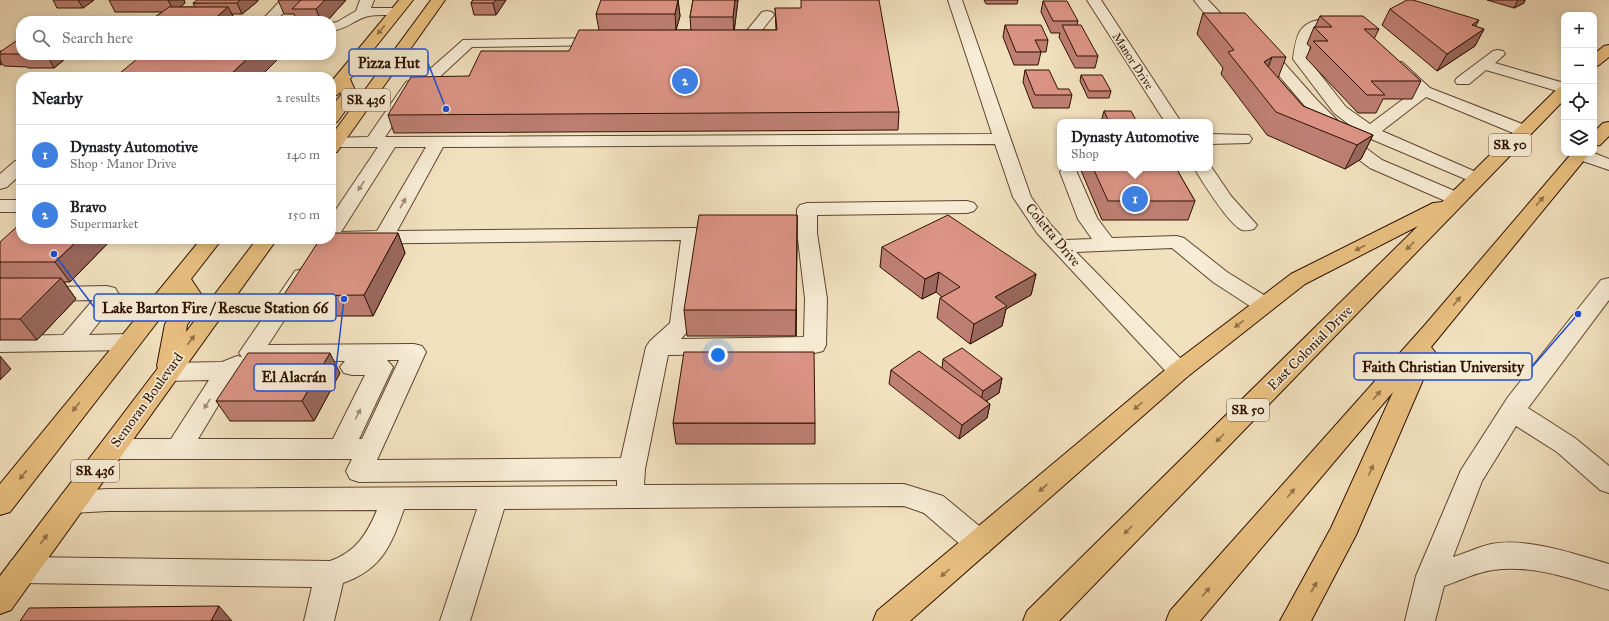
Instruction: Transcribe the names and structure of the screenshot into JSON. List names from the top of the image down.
{
  "streets": {
    "main road": [
      "SR 436",
      "SR 50",
      "East Colonial Drive",
      "Semoran Boulevard"
    ],
    "street": ["Manor Drive", "Coletta Drive"]
  },
  "places": [
    "Pizza Hut",
    "Lake Barton Fire / Rescue Station 66",
    "El Alacrán",
    "Faith Christian University"
  ],
  "page": {
    "map_buttons": ["+", "−"],
    "search": "Search here",
    "pins": ["2", "1"],
    "heading": ["Nearby", "2 results"],
    "popup": ["Dynasty Automotive", "Shop"],
    "list": [
      {
        "mark": "1",
        "name": "Dynasty Automotive",
        "note": "Shop · Manor Drive",
        "value": "140 m"
      },
      {
        "mark": "2",
        "name": "Bravo",
        "note": "Supermarket",
        "value": "150 m"
      }
    ]
  }
}
